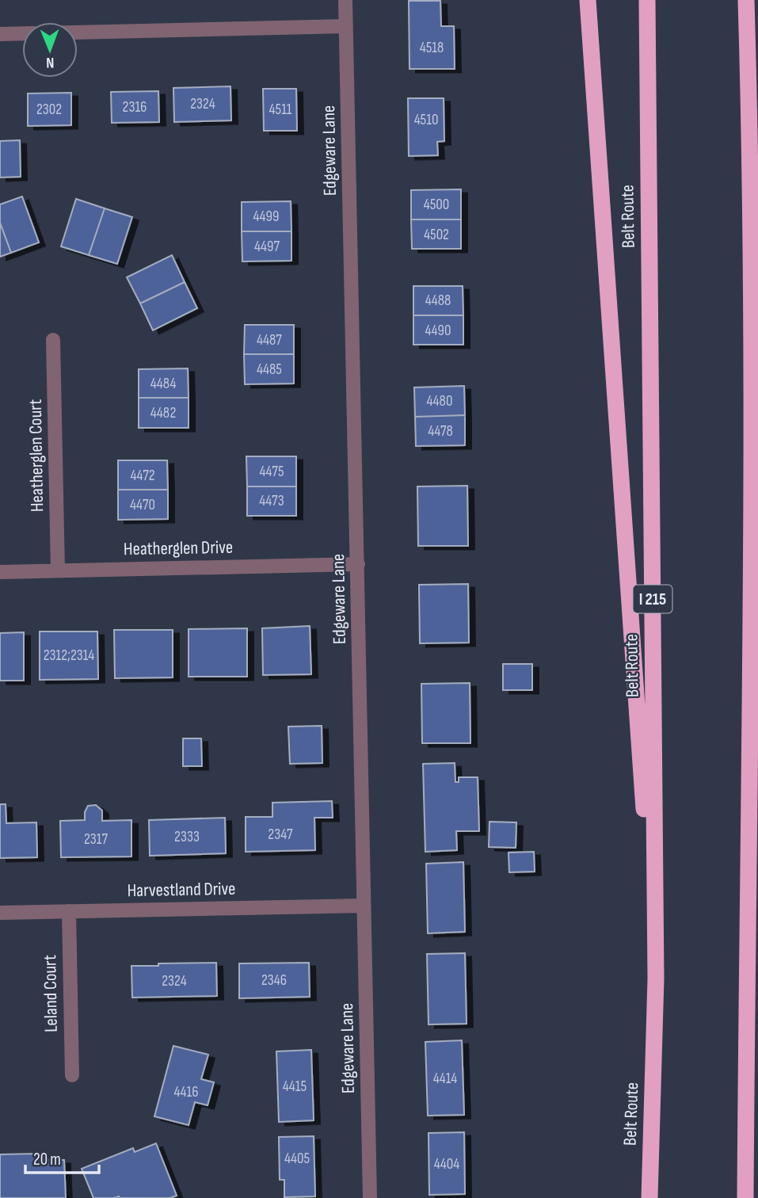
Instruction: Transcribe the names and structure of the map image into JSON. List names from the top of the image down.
{
  "streets": {
    "highway": ["Belt Route", "I 215"],
    "street": [
      "Edgeware Lane",
      "Heatherglen Court",
      "Heatherglen Drive",
      "Harvestland Drive",
      "Leland Court"
    ]
  },
  "crossings": [
    ["Edgeware Lane", "Heatherglen Drive"],
    ["Edgeware Lane", "Harvestland Drive"],
    ["Heatherglen Court", "Heatherglen Drive"],
    ["Harvestland Drive", "Leland Court"]
  ],
  "house_numbers": [
    "4518",
    "2324",
    "2316",
    "2302",
    "4511",
    "4510",
    "4500",
    "4499",
    "4502",
    "4497",
    "4488",
    "4490",
    "4487",
    "4485",
    "4484",
    "4480",
    "4482",
    "4478",
    "4475",
    "4472",
    "4473",
    "4470",
    "2312;2314",
    "2347",
    "2333",
    "2317",
    "2346",
    "2324",
    "4414",
    "4415",
    "4416",
    "4405",
    "4404"
  ],
  "scale_bar": "20 m",
  "north": "bottom"
}
